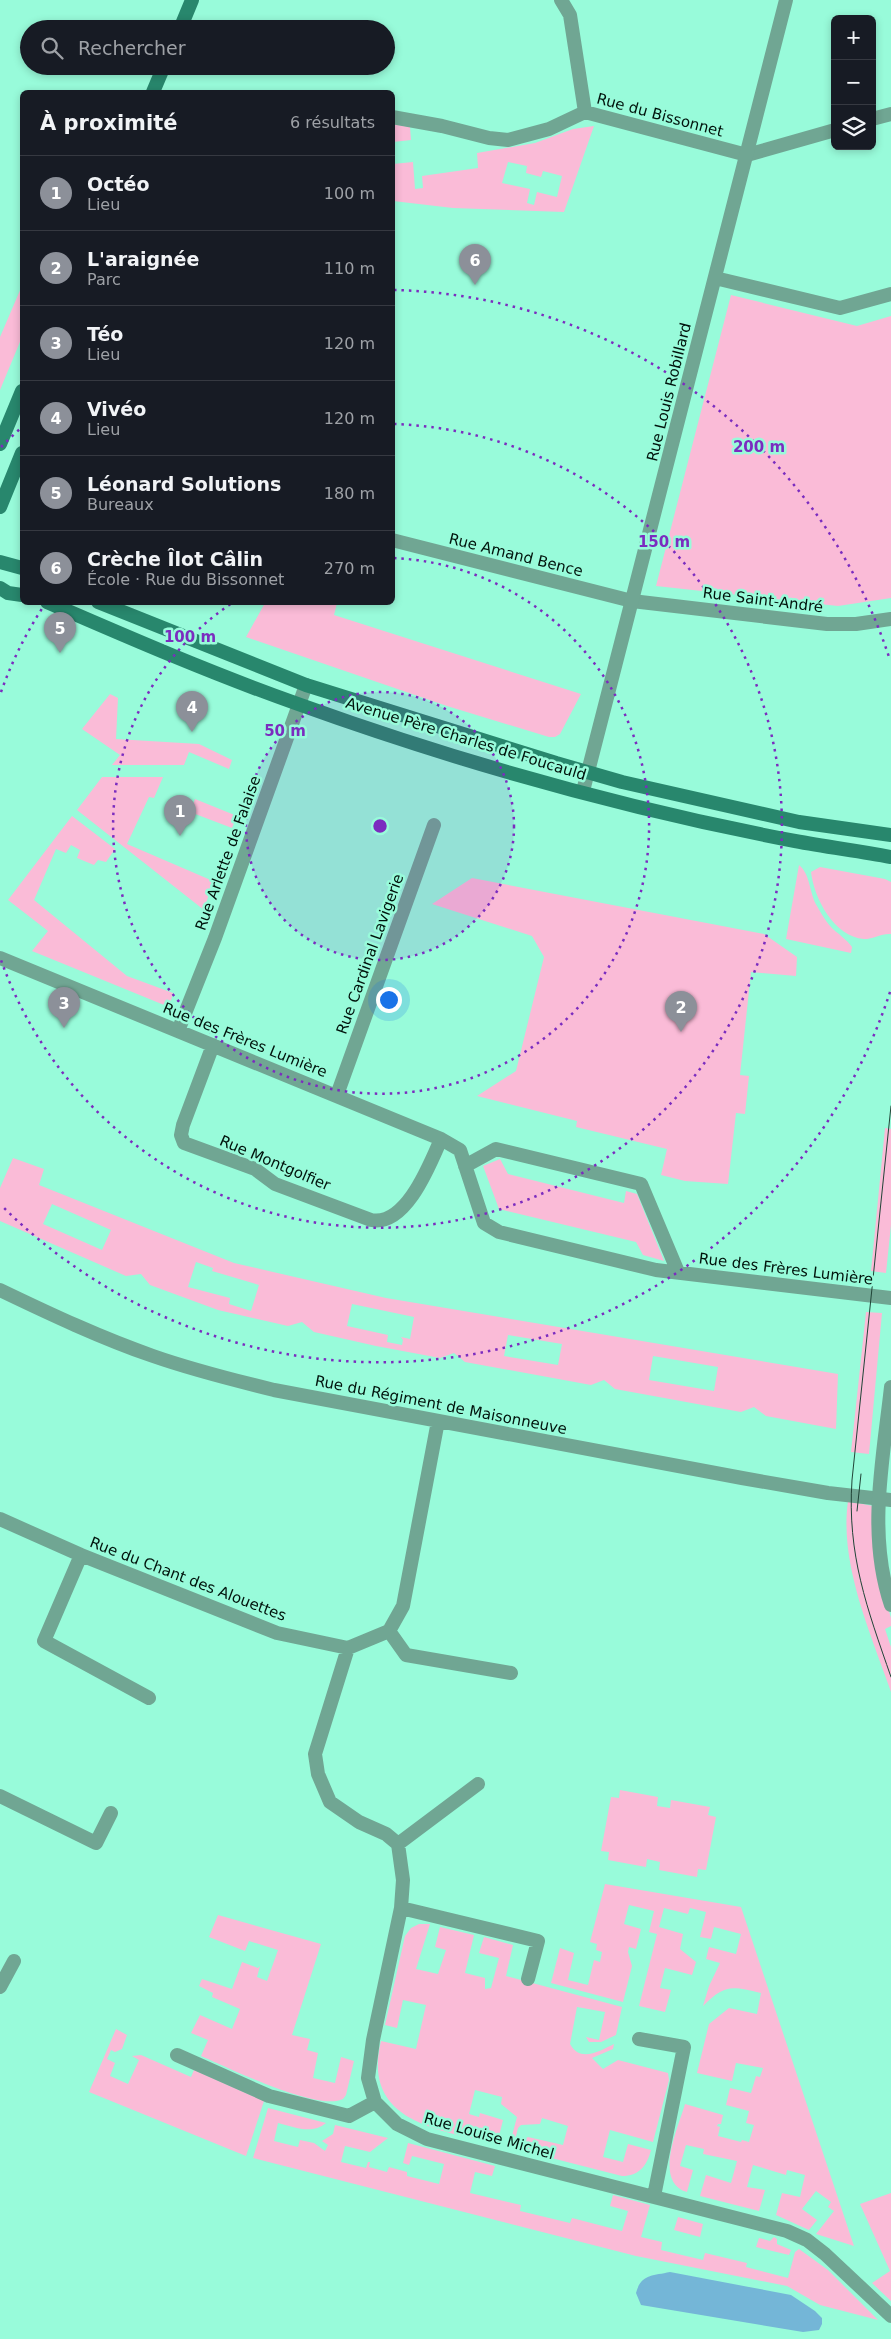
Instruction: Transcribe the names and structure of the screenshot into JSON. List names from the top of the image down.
{
  "streets": {
    "main road": ["Avenue Père Charles de Foucauld"],
    "street": [
      "Rue du Bissonnet",
      "Rue Louis Robillard",
      "Rue Amand Bence",
      "Rue Saint-André",
      "Rue Arlette de Falaise",
      "Rue Cardinal Lavigerie",
      "Rue des Frères Lumière",
      "Rue Montgolfier",
      "Rue du Régiment de Maisonneuve",
      "Rue du Chant des Alouettes",
      "Rue Louise Michel"
    ]
  },
  "crossings": [
    ["Rue du Bissonnet", "Rue Louis Robillard"],
    ["Rue Louis Robillard", "Rue Amand Bence"],
    ["Rue Louis Robillard", "Rue Saint-André"],
    ["Rue Louis Robillard", "Avenue Père Charles de Foucauld"],
    ["Rue Amand Bence", "Rue Saint-André"],
    ["Avenue Père Charles de Foucauld", "Rue Arlette de Falaise"],
    ["Rue Arlette de Falaise", "Rue des Frères Lumière"],
    ["Rue Cardinal Lavigerie", "Rue des Frères Lumière"],
    ["Rue des Frères Lumière", "Rue Montgolfier"]
  ],
  "page": {
    "map_buttons": ["+", "−"],
    "search": "Rechercher",
    "heading": ["À proximité", "6 résultats"],
    "list": [
      {
        "mark": "1",
        "name": "Octéo",
        "note": "Lieu",
        "value": "100 m"
      },
      {
        "mark": "2",
        "name": "L'araignée",
        "note": "Parc",
        "value": "110 m"
      },
      {
        "mark": "3",
        "name": "Téo",
        "note": "Lieu",
        "value": "120 m"
      },
      {
        "mark": "4",
        "name": "Vivéo",
        "note": "Lieu",
        "value": "120 m"
      },
      {
        "mark": "5",
        "name": "Léonard Solutions",
        "note": "Bureaux",
        "value": "180 m"
      },
      {
        "mark": "6",
        "name": "Crèche Îlot Câlin",
        "note": "École · Rue du Bissonnet",
        "value": "270 m"
      }
    ],
    "pins": [
      "6",
      "5",
      "4",
      "1",
      "3",
      "2"
    ]
  },
  "rings": [
    "200 m",
    "150 m",
    "100 m",
    "50 m"
  ]
}
